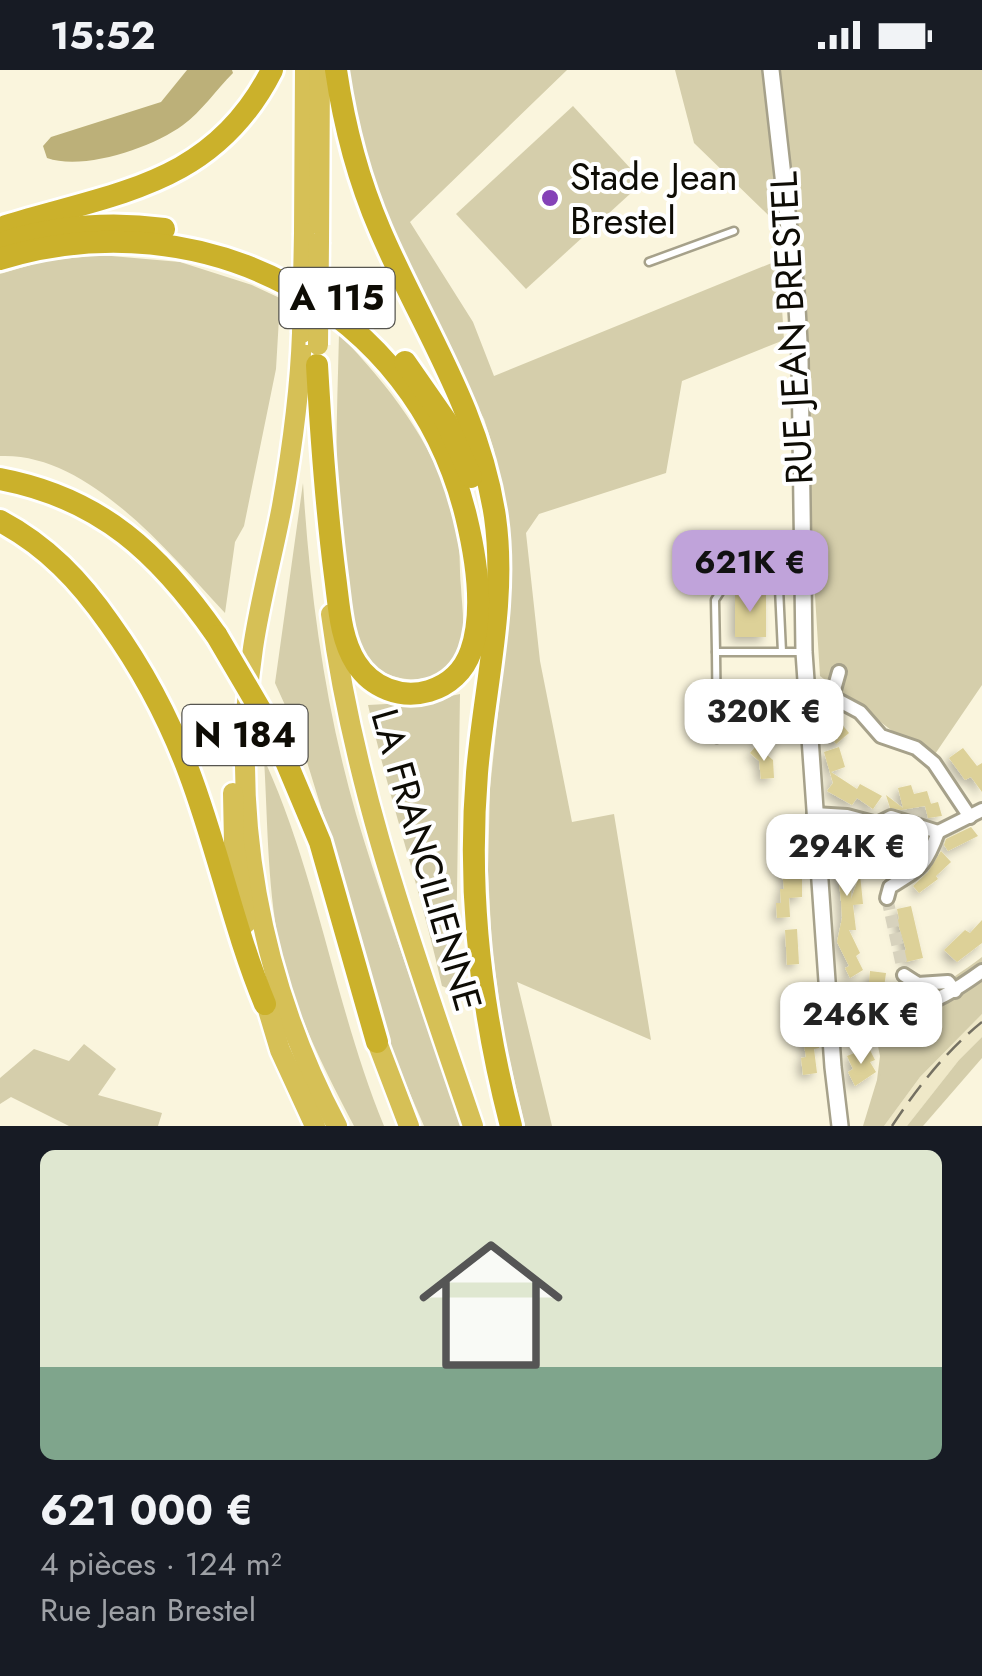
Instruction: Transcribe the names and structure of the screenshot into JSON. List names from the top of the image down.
{
  "streets": {
    "highway": ["A 115", "N 184", "LA FRANCILIENNE"],
    "street": ["RUE JEAN BRESTEL"]
  },
  "places": ["Stade Jean Brestel"],
  "page": {
    "status": "15:52",
    "price": [
      "621K €",
      "320K €",
      "294K €",
      "246K €"
    ],
    "list": [
      {
        "name": "621 000 €",
        "note": "4 pièces · 124 m² · Rue Jean Brestel"
      }
    ]
  }
}
